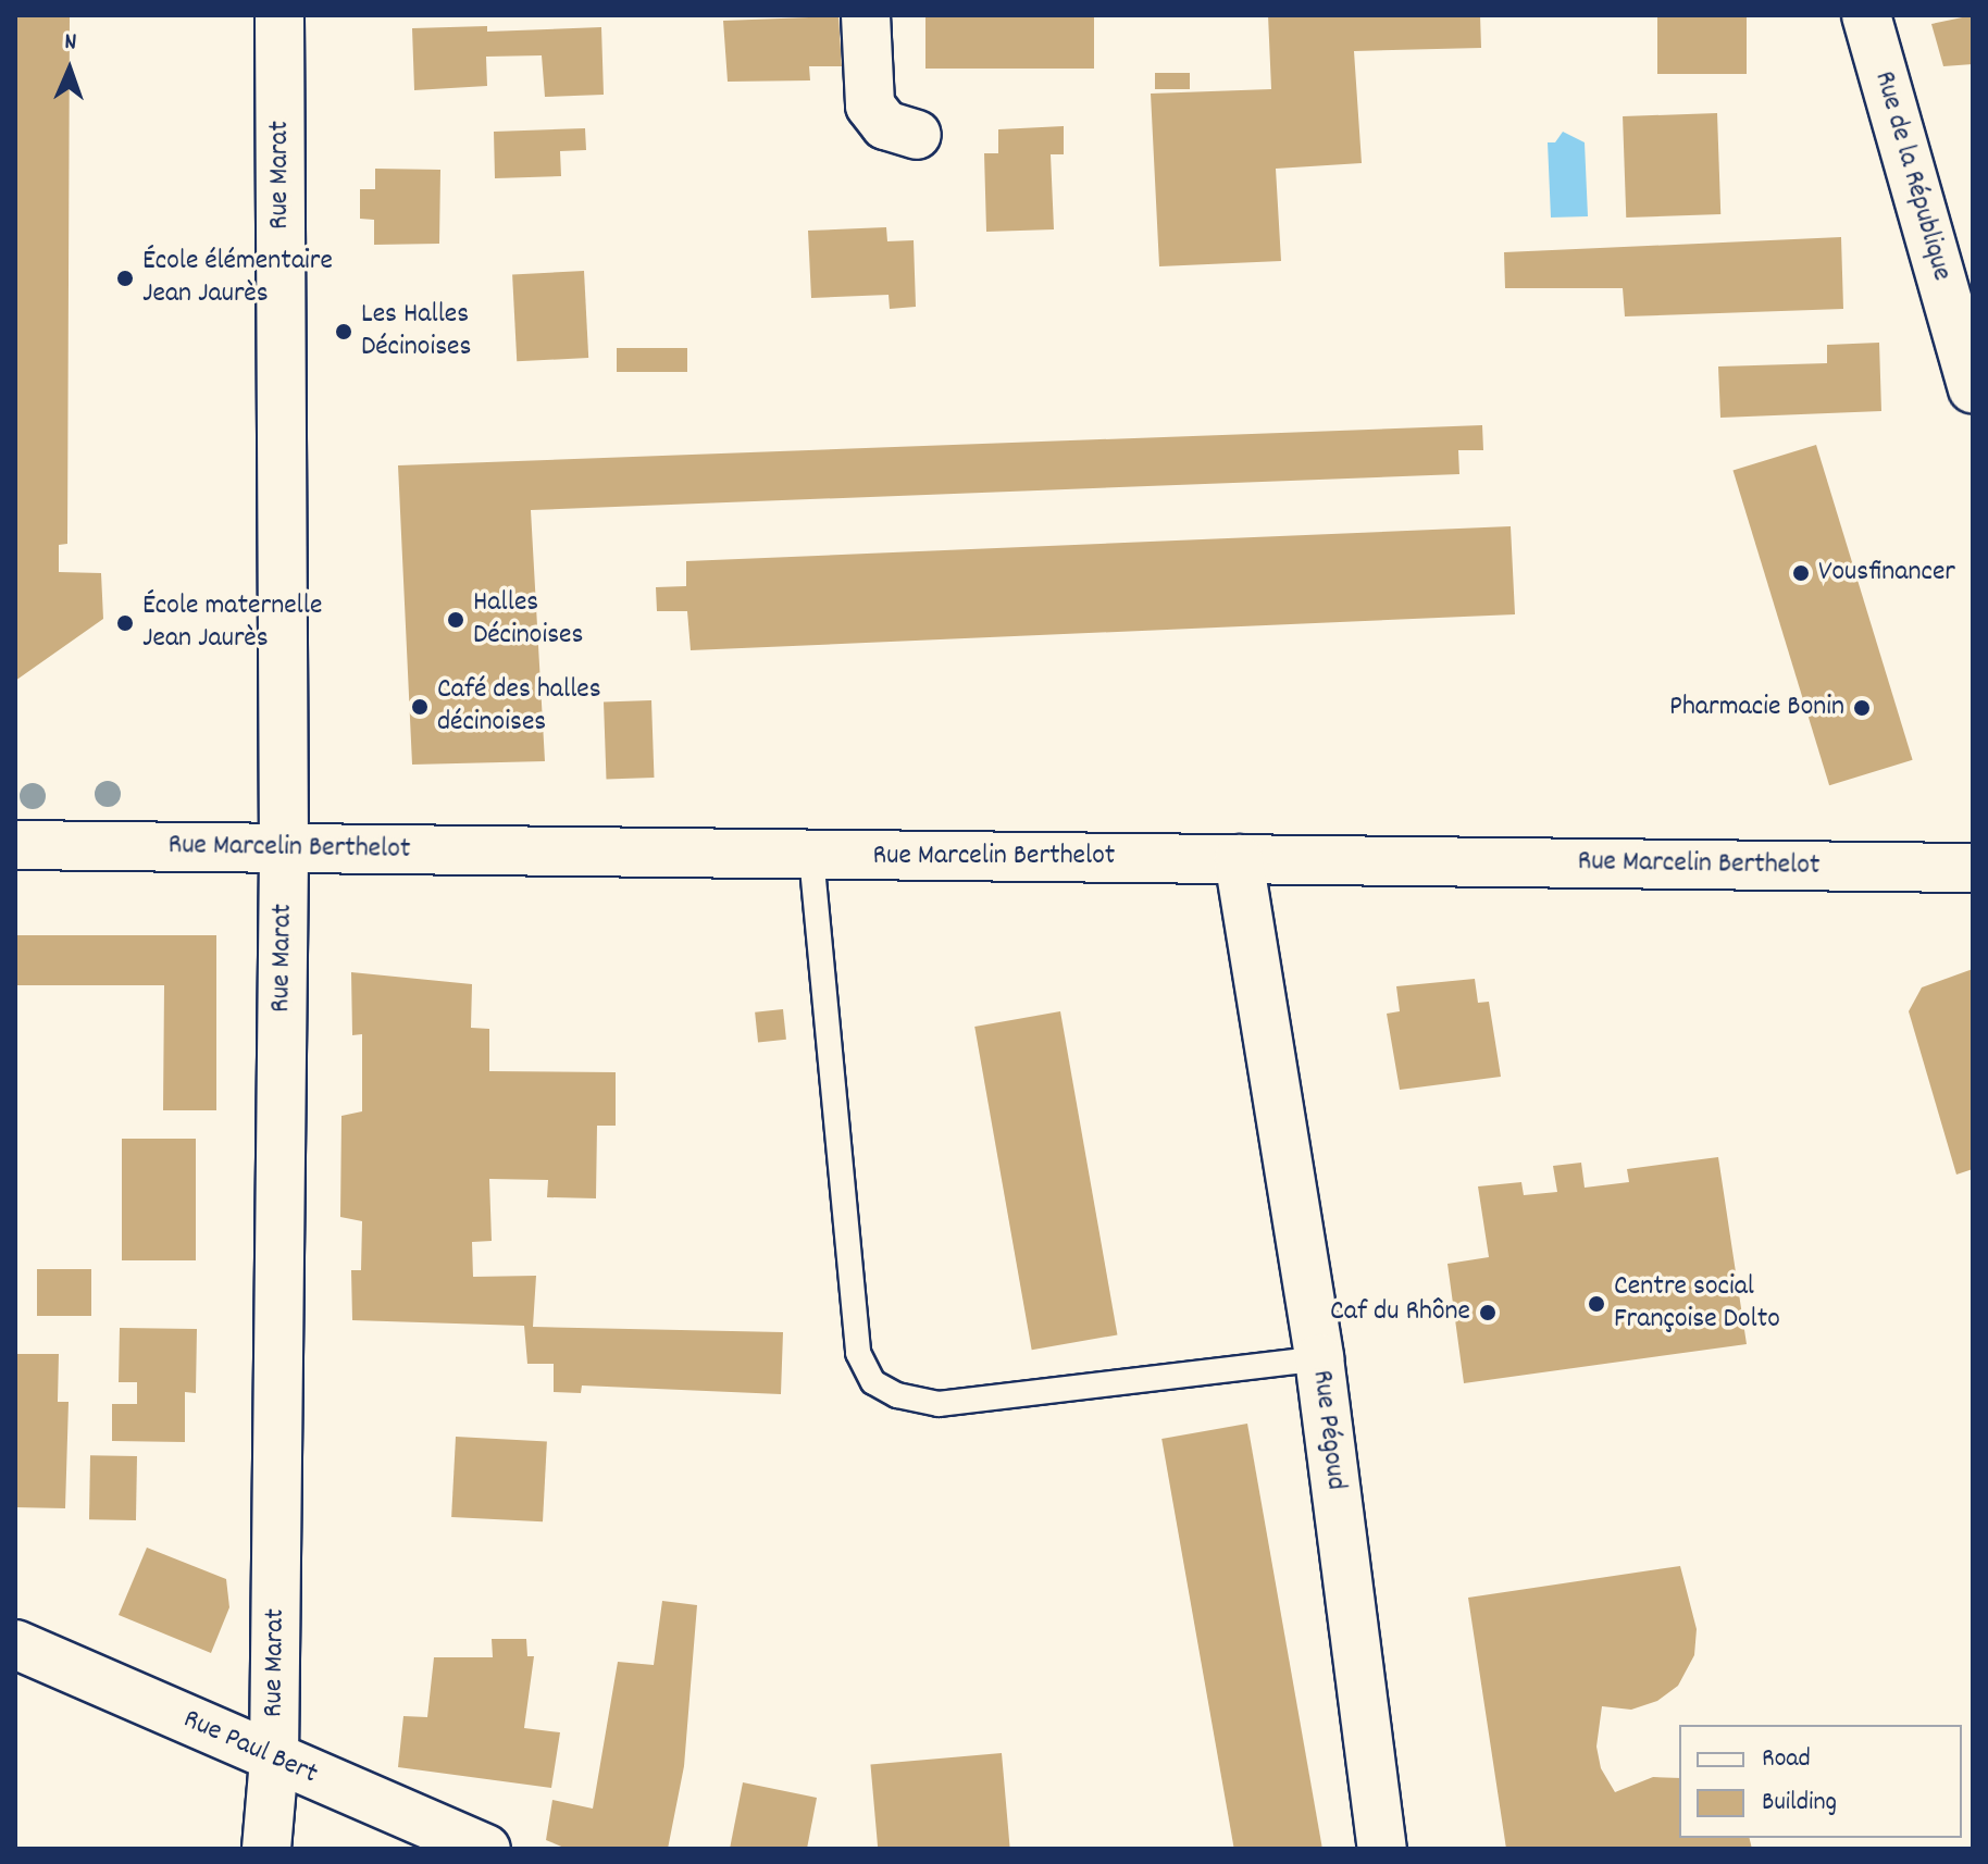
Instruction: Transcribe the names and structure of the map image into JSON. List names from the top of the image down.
{
  "streets": {
    "street": [
      "Rue Marat",
      "Rue de la République",
      "Rue Marcelin Berthelot",
      "Rue Pégoud",
      "Rue Paul Bert"
    ]
  },
  "crossings": [
    ["Rue Marat", "Rue Marcelin Berthelot"],
    ["Rue Marat", "Rue Paul Bert"],
    ["Rue Marcelin Berthelot", "Rue Pégoud"]
  ],
  "places": [
    "École élémentaire Jean Jaurès",
    "Les Halles Décinoises",
    "Vousfinancer",
    "Halles Décinoises",
    "École maternelle Jean Jaurès",
    "Café des halles décinoises",
    "Pharmacie Bonin",
    "Centre social Françoise Dolto",
    "Caf du Rhône"
  ],
  "legend": ["Road", "Building"],
  "north": "top"
}
